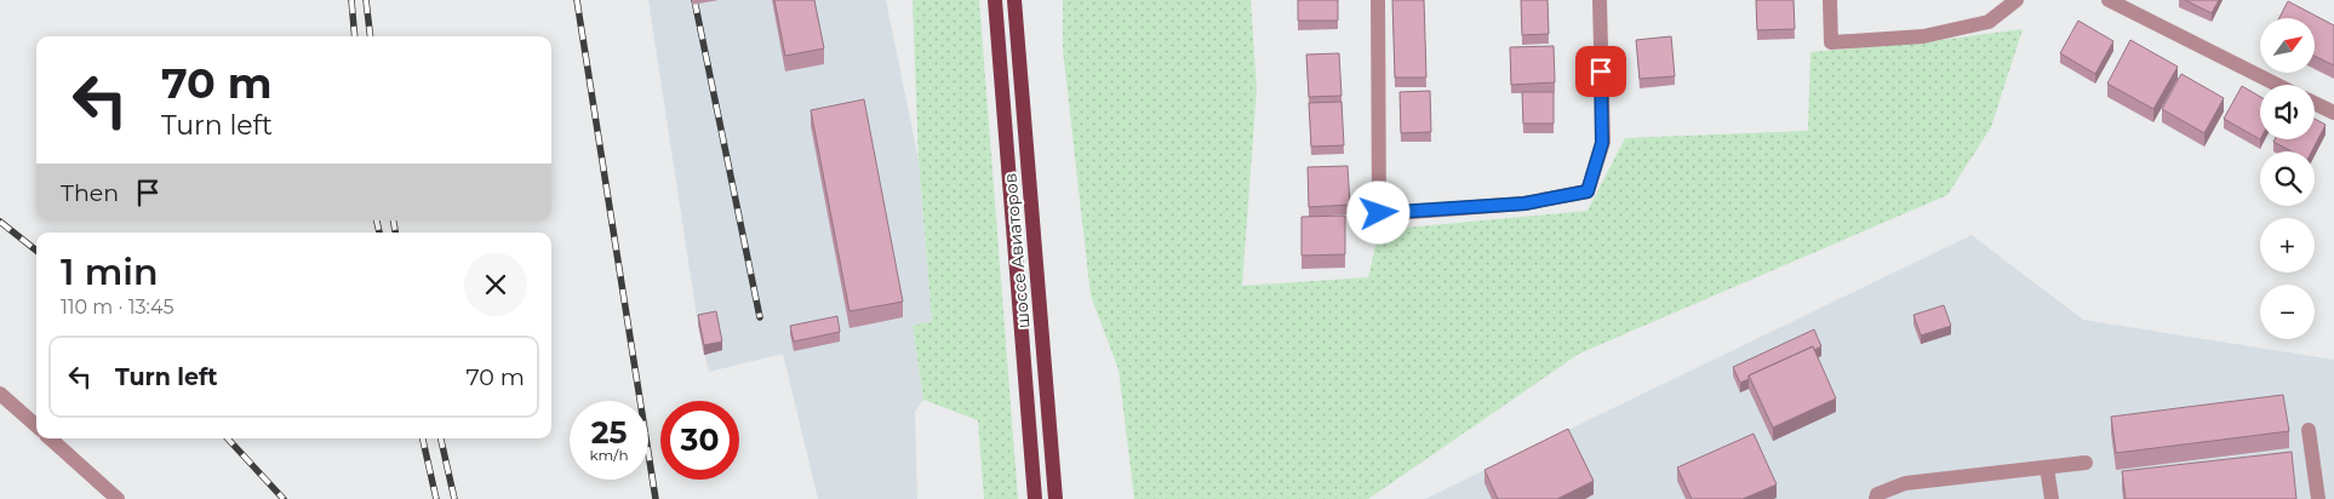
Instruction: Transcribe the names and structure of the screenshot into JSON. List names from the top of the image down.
{
  "streets": {
    "main road": ["шоссе Авиаторов"]
  },
  "north": "top right",
  "page": {
    "map_buttons": ["+", "−"],
    "turn": ["70 m", "Turn left"],
    "then": "Then",
    "heading": ["1 min", "110 m · 13:45"],
    "list": [
      {
        "name": "Turn left",
        "value": "70 m"
      }
    ],
    "speed": "25 km/h",
    "limit": "30"
  }
}
